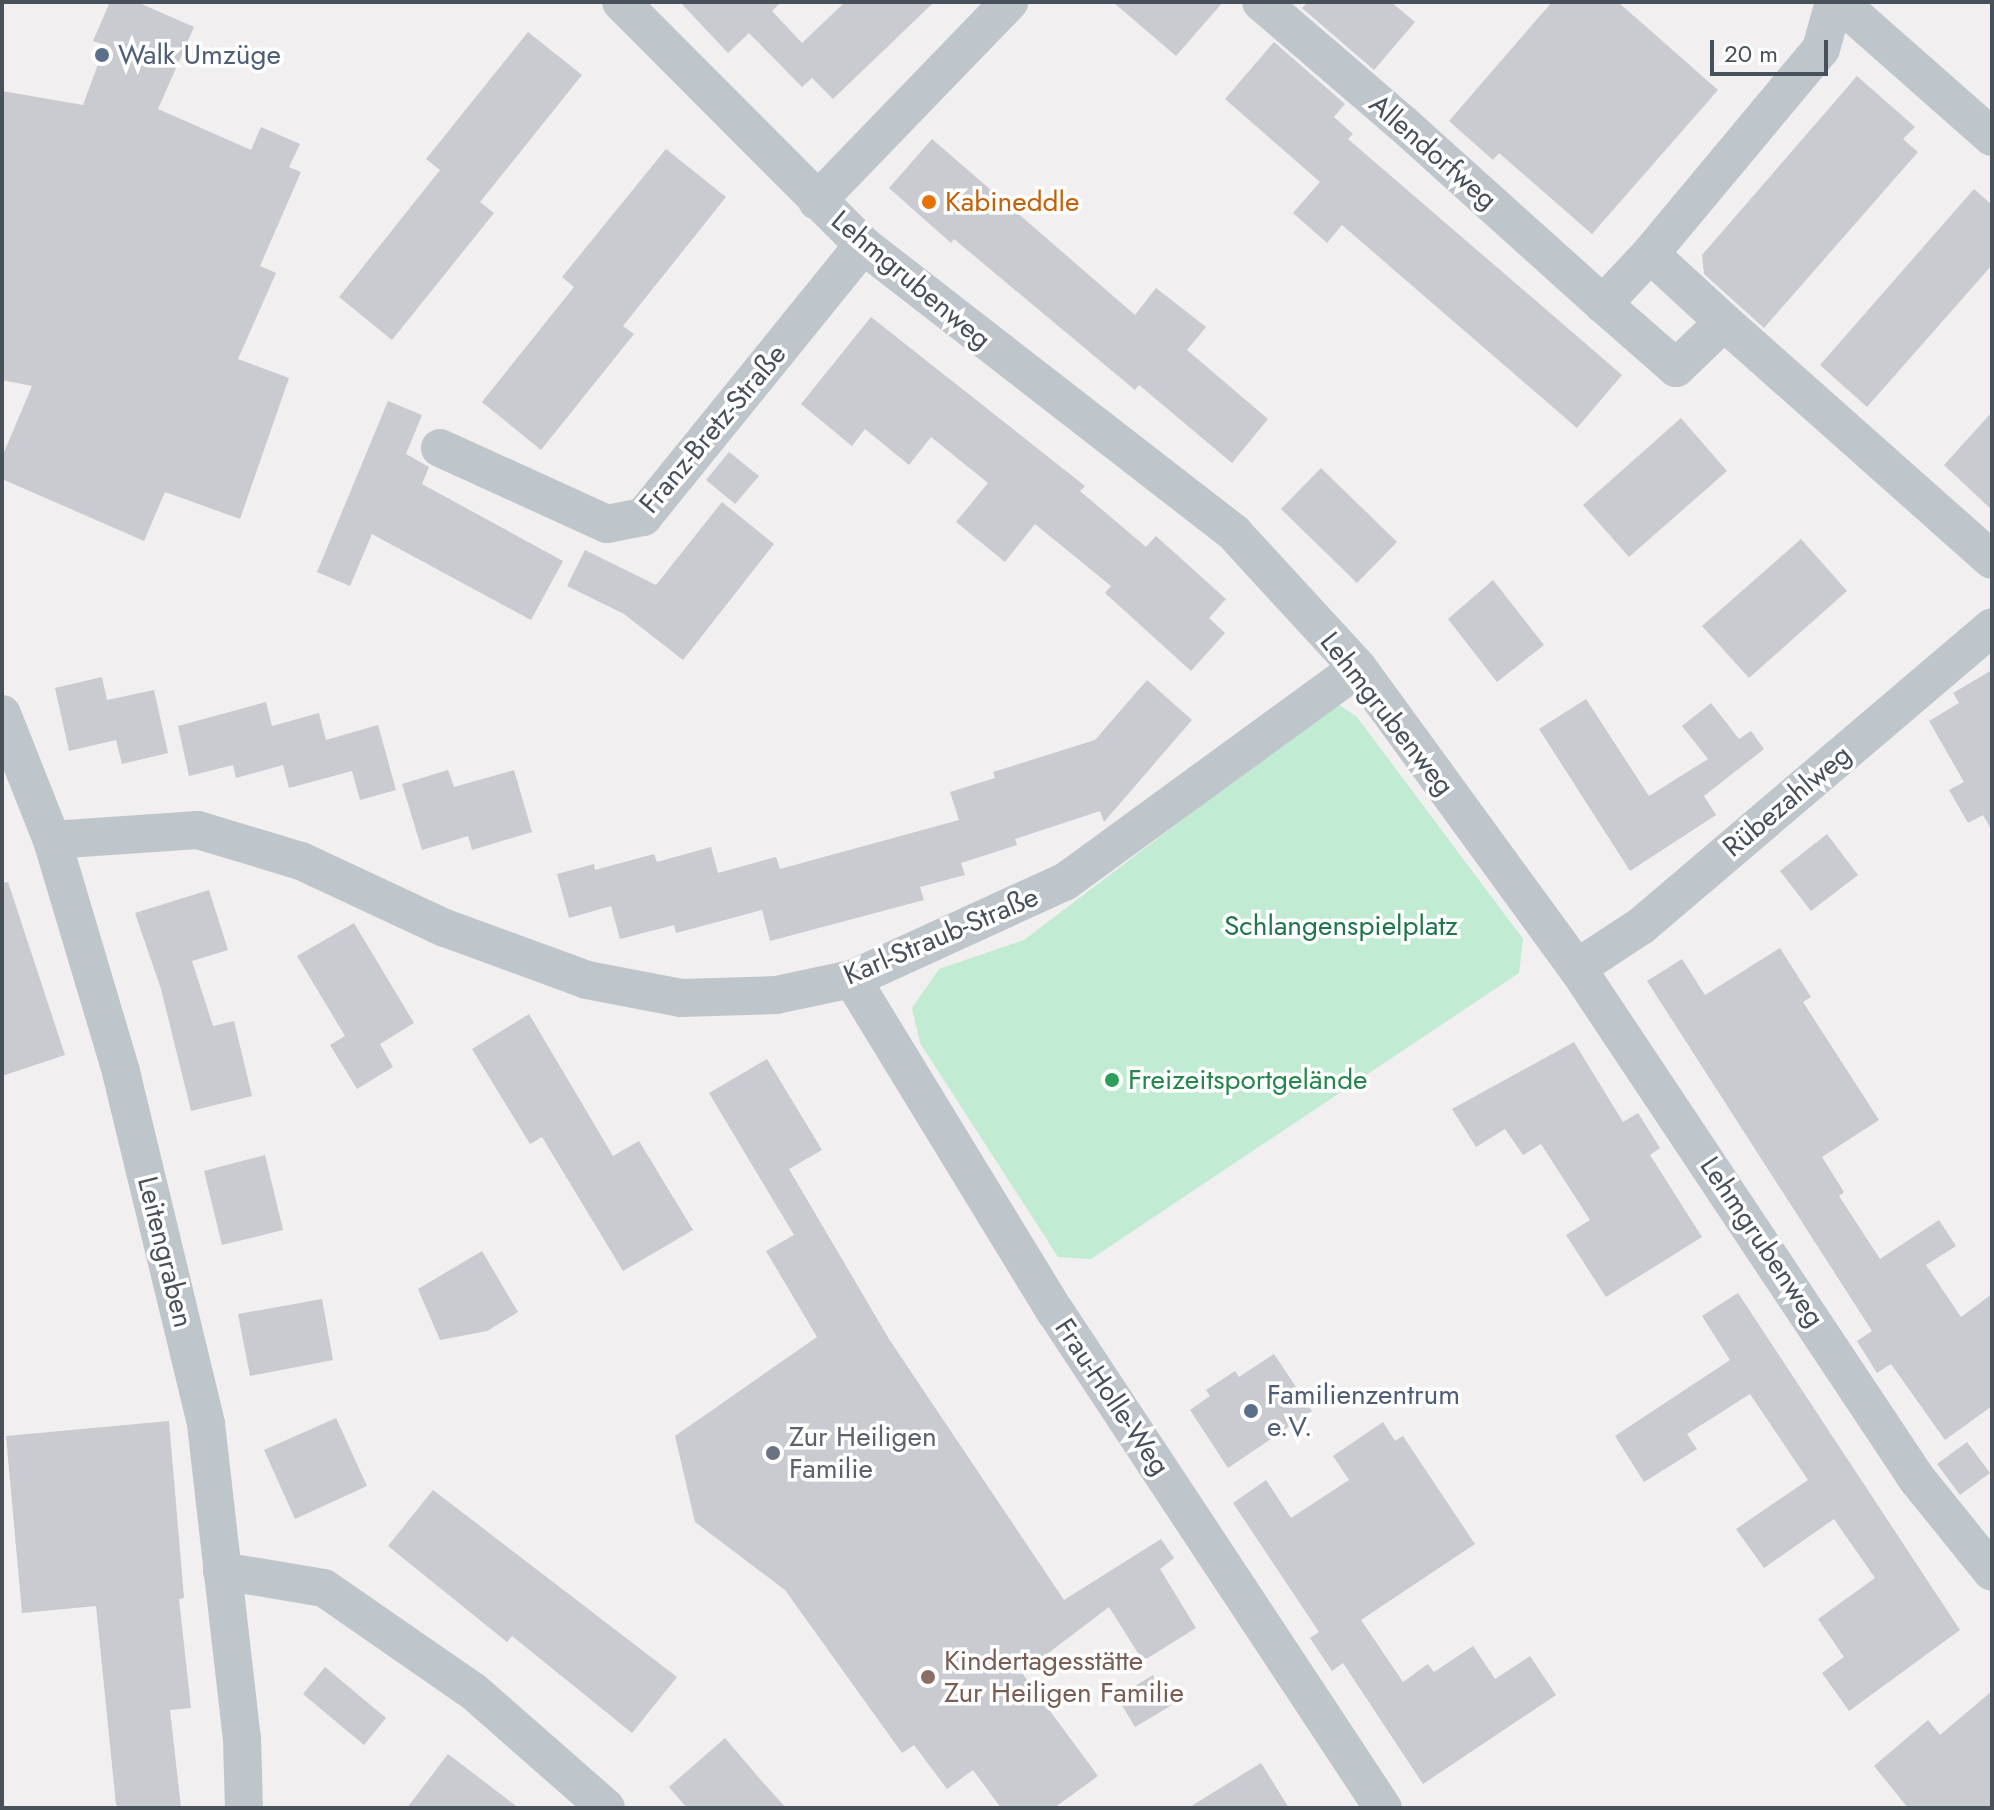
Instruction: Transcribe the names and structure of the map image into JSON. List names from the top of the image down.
{
  "streets": {
    "street": [
      "Allendorfweg",
      "Lehmgrubenweg",
      "Franz-Bretz-Straße",
      "Rübezahlweg",
      "Karl-Straub-Straße",
      "Leitengraben",
      "Frau-Holle-Weg"
    ]
  },
  "crossings": [
    ["Lehmgrubenweg", "Franz-Bretz-Straße"],
    ["Lehmgrubenweg", "Rübezahlweg"],
    ["Lehmgrubenweg", "Karl-Straub-Straße"],
    ["Karl-Straub-Straße", "Leitengraben"],
    ["Karl-Straub-Straße", "Frau-Holle-Weg"]
  ],
  "parks": ["Schlangenspielplatz"],
  "places": [
    "Walk Umzüge",
    "Kabineddle",
    "Freizeitsportgelände",
    "Familienzentrum e.V.",
    "Zur Heiligen Familie",
    "Kindertagesstätte Zur Heiligen Familie"
  ],
  "scale_bar": "20 m"
}
